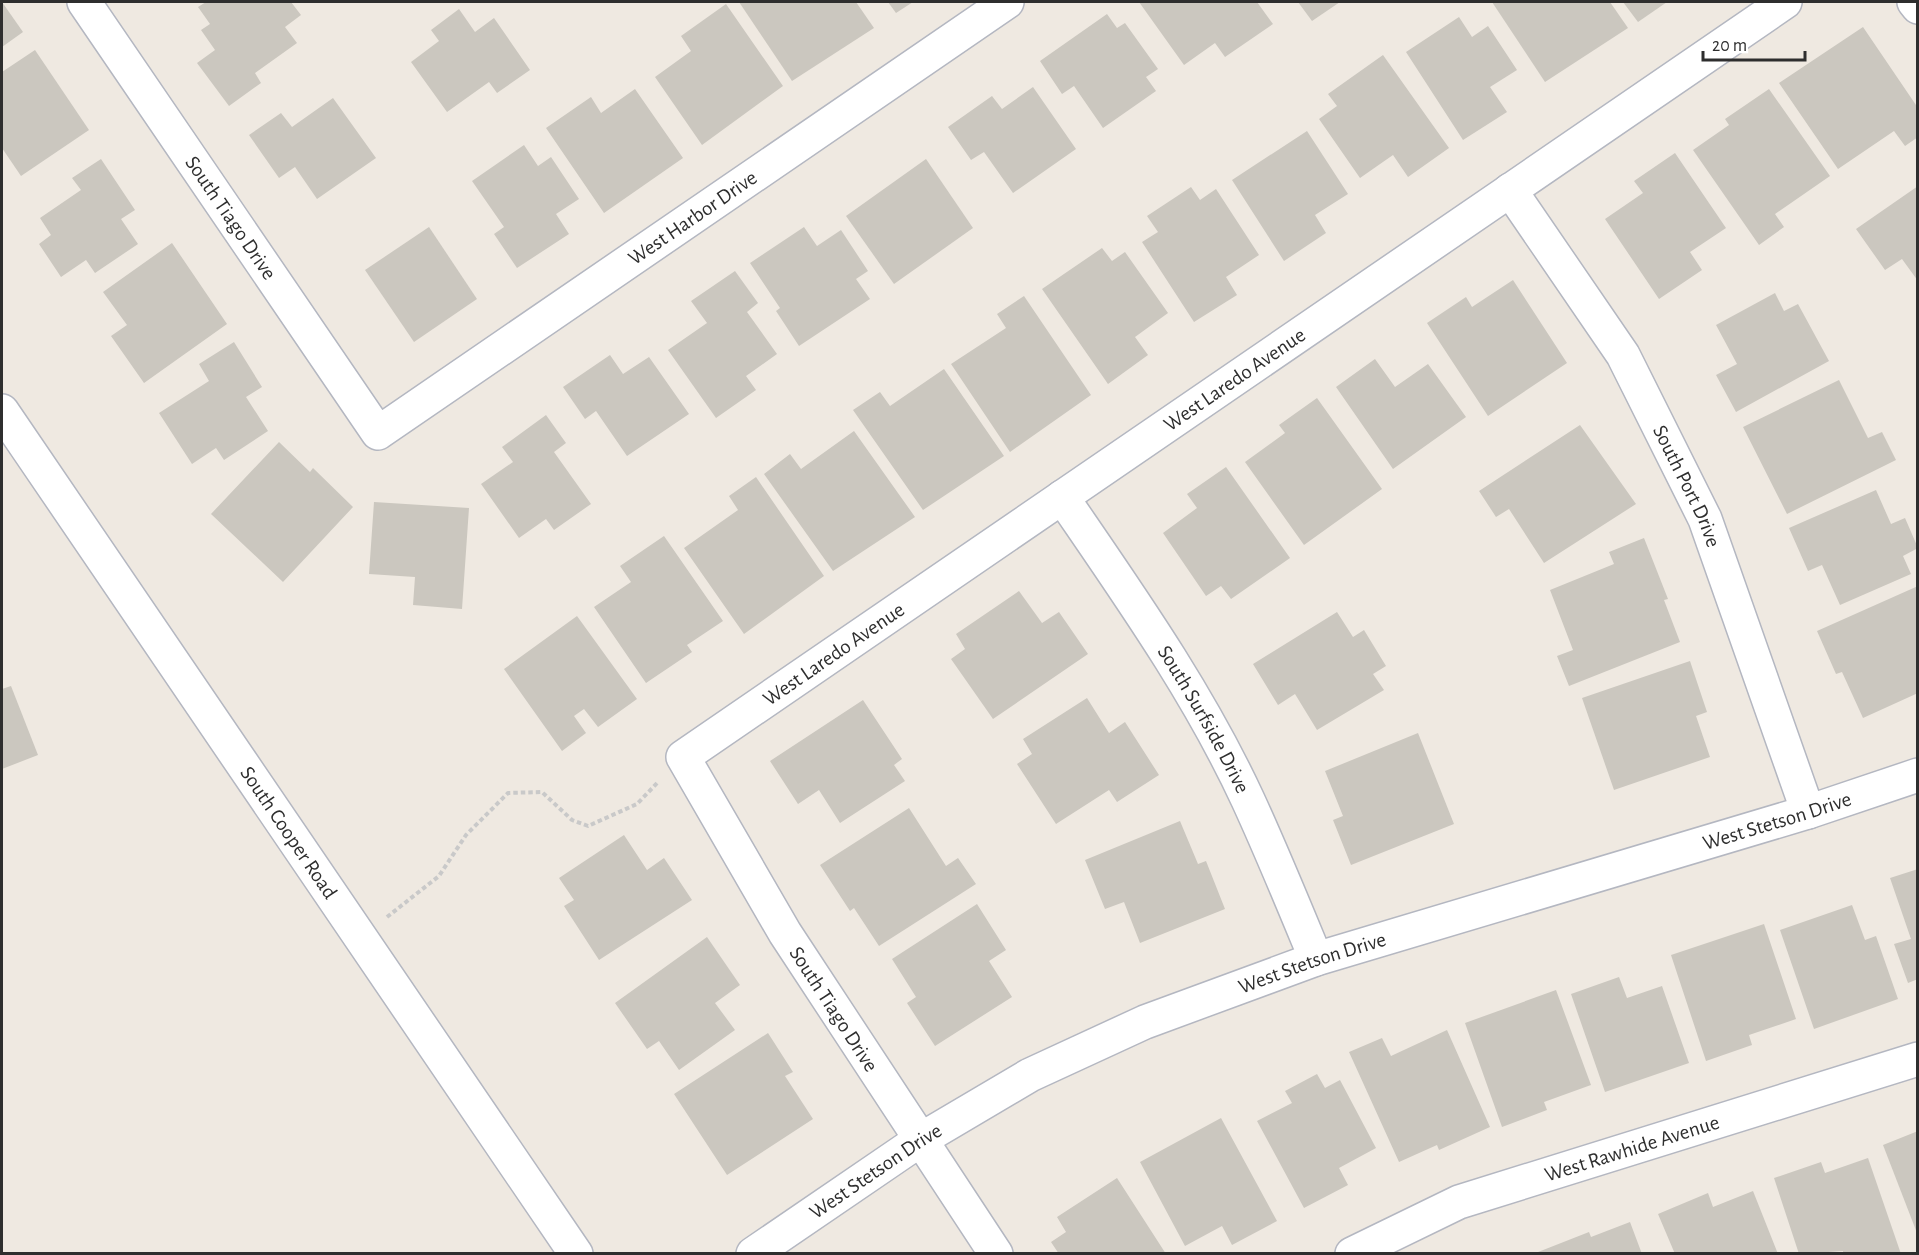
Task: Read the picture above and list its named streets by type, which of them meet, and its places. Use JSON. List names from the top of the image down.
{
  "streets": {
    "street": [
      "South Tiago Drive",
      "West Harbor Drive",
      "West Laredo Avenue",
      "South Port Drive",
      "South Surfside Drive",
      "West Stetson Drive",
      "South Cooper Road",
      "West Rawhide Avenue"
    ]
  },
  "crossings": [
    ["South Tiago Drive", "West Harbor Drive"],
    ["South Tiago Drive", "West Laredo Avenue"],
    ["South Tiago Drive", "West Stetson Drive"],
    ["West Laredo Avenue", "South Port Drive"],
    ["West Laredo Avenue", "South Surfside Drive"],
    ["South Port Drive", "West Stetson Drive"],
    ["South Surfside Drive", "West Stetson Drive"]
  ],
  "scale_bar": "20 m"
}
